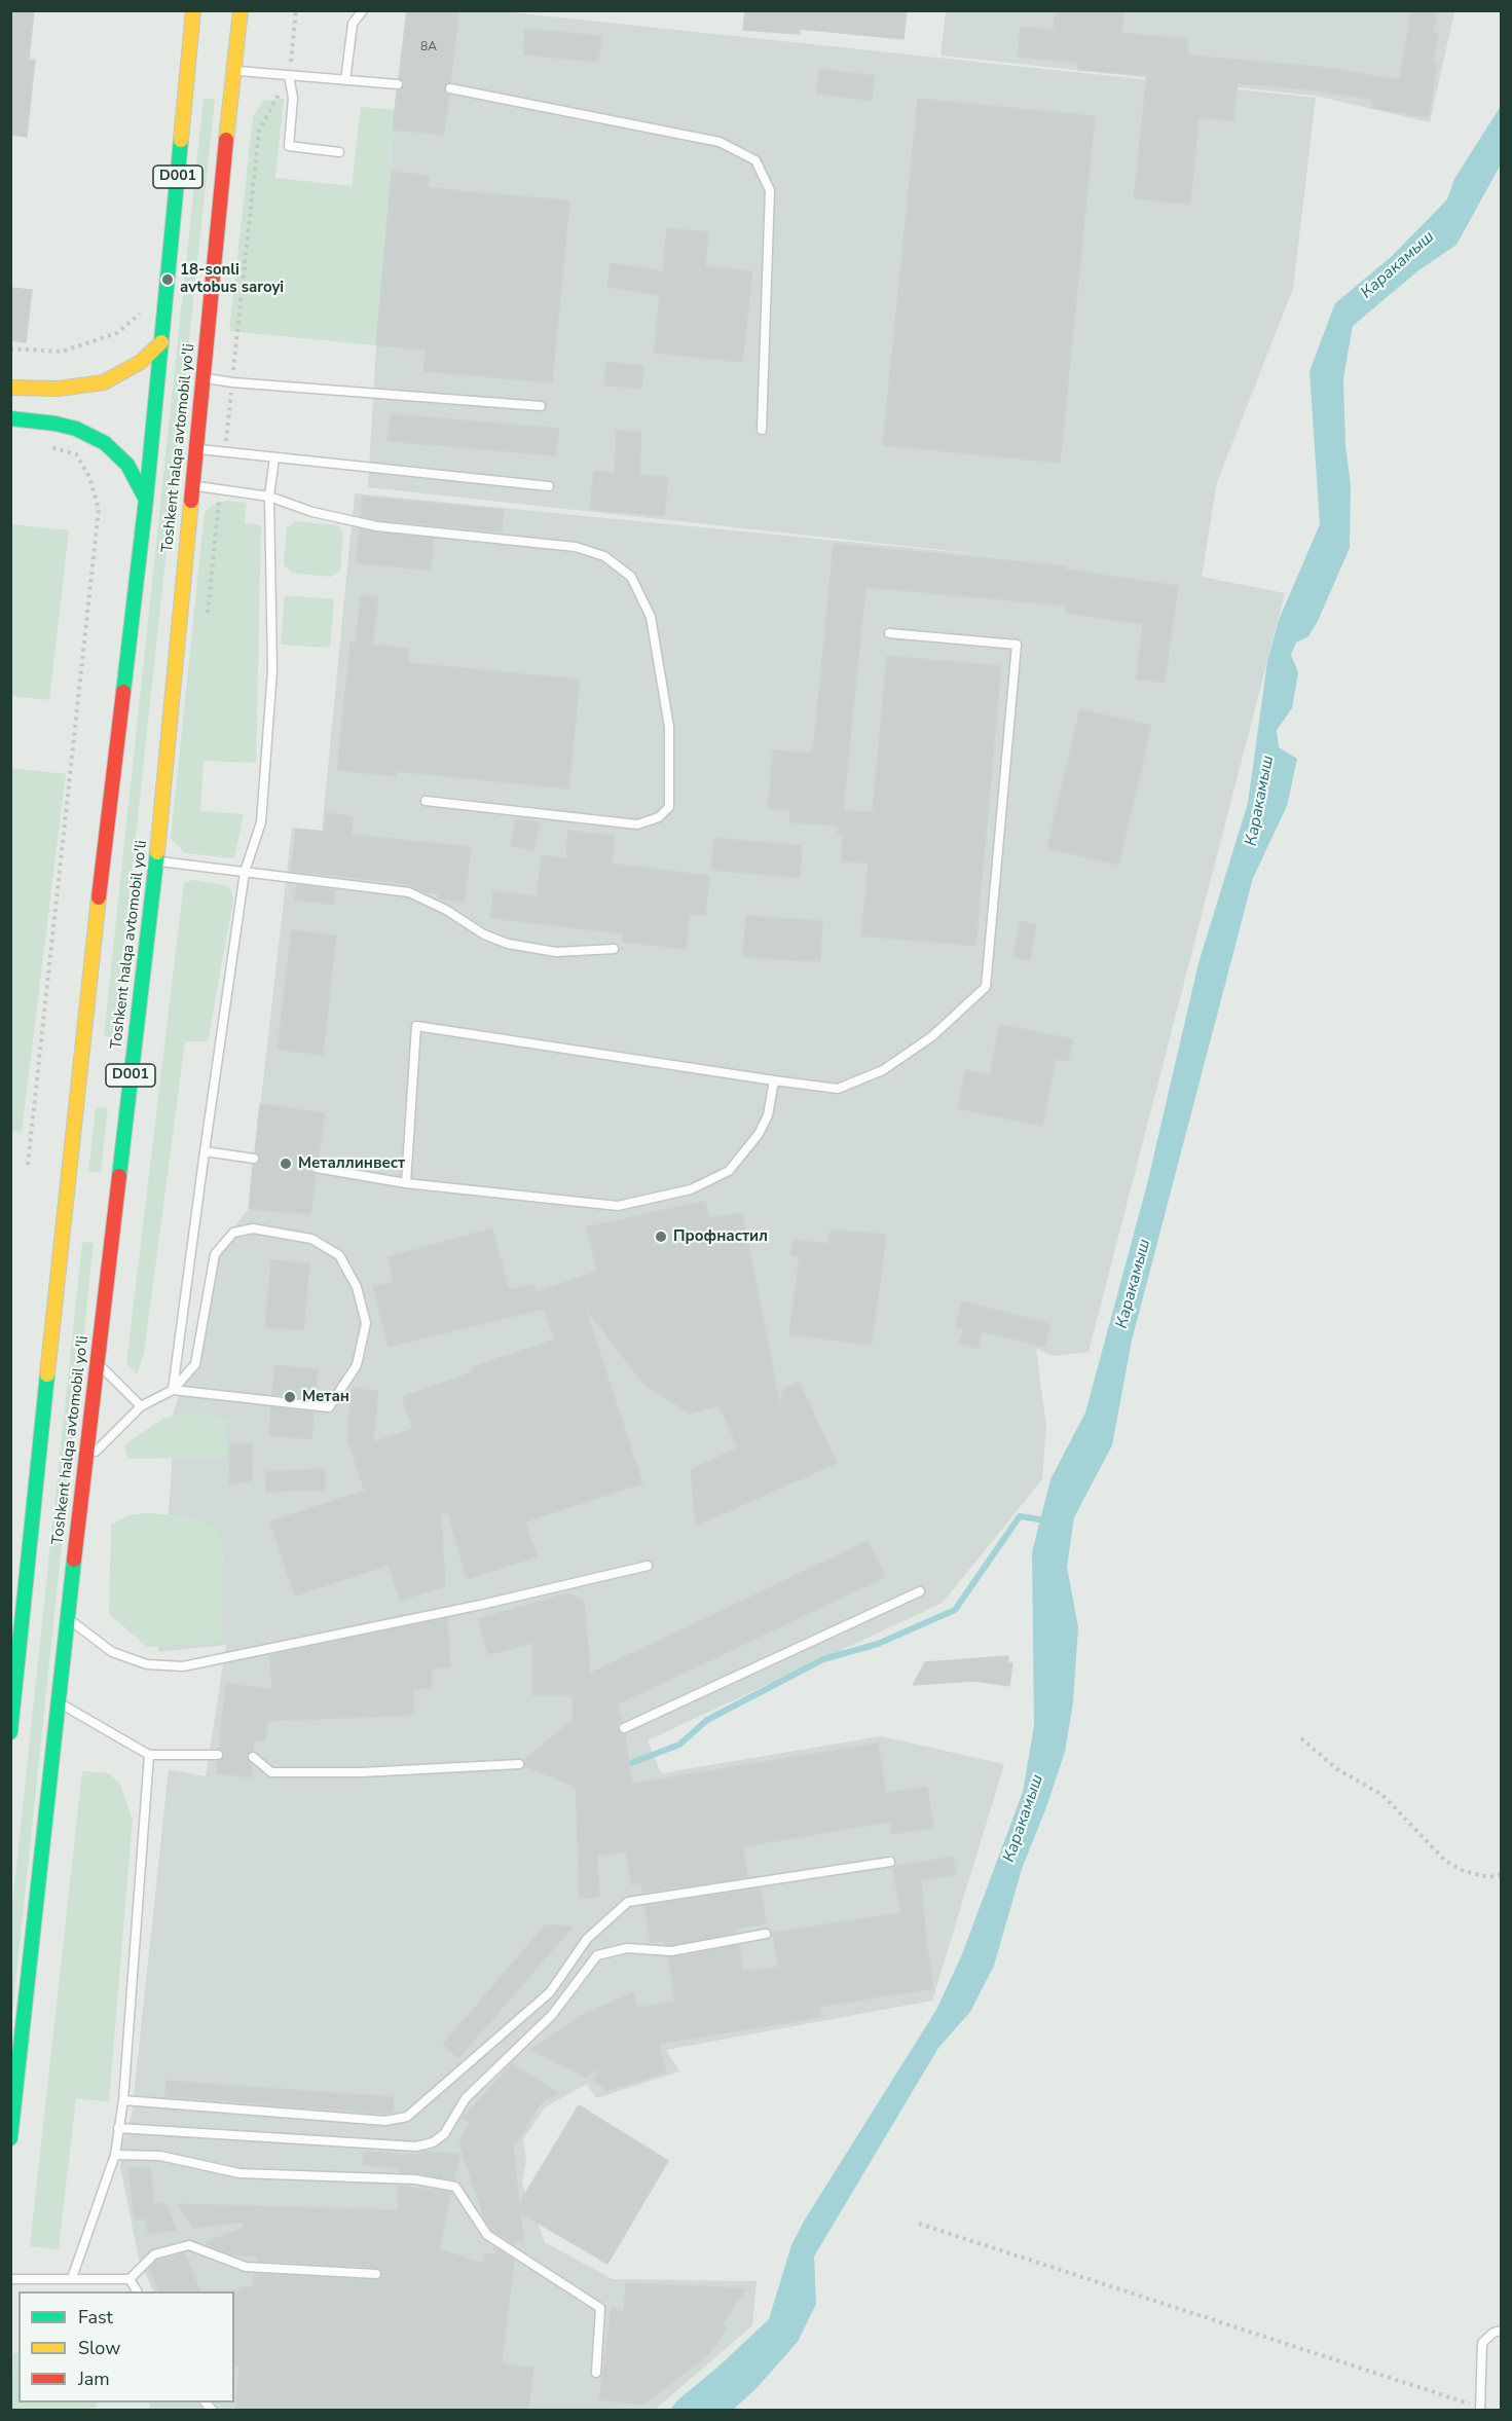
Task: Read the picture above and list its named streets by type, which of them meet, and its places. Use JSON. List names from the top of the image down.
{
  "streets": {
    "main road": ["D001", "Toshkent halqa avtomobil yo'li"]
  },
  "water": ["Каракамыш"],
  "places": [
    "18-sonli avtobus saroyi",
    "Металлинвест",
    "Профнастил",
    "Метан"
  ],
  "house_numbers": ["8A"],
  "legend": ["Fast", "Slow", "Jam"]
}
